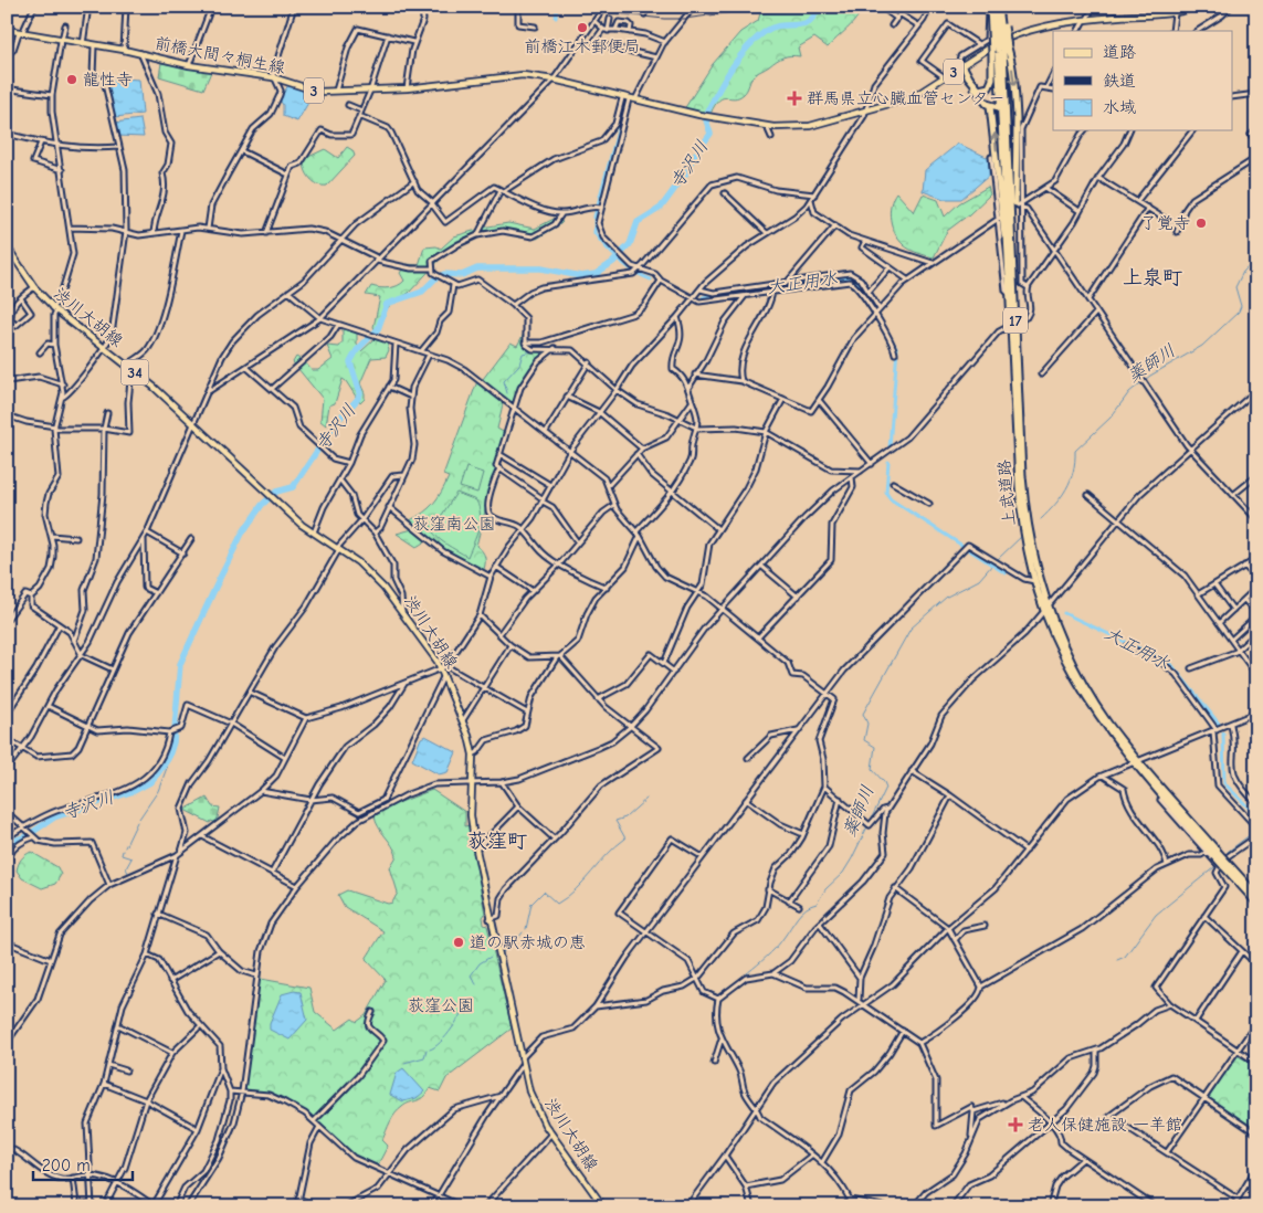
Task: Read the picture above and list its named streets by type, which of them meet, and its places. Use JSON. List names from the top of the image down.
{
  "streets": {
    "highway": ["17", "上武道路"],
    "main road": [
      "前橋大間々桐生線",
      "3",
      "渋川大胡線",
      "34"
    ]
  },
  "districts": ["上泉町", "荻窪町"],
  "water": ["寺沢川", "大正用水", "薬師川"],
  "parks": ["荻窪南公園", "荻窪公園"],
  "places": {
    "other": [
      "前橋江木郵便局",
      "龍性寺",
      "了覚寺",
      "道の駅赤城の恵"
    ],
    "health": ["群馬県立心臓血管センター", "老人保健施設 一羊館"]
  },
  "legend": ["道路", "鉄道", "水域"],
  "scale_bar": "200 m"
}
